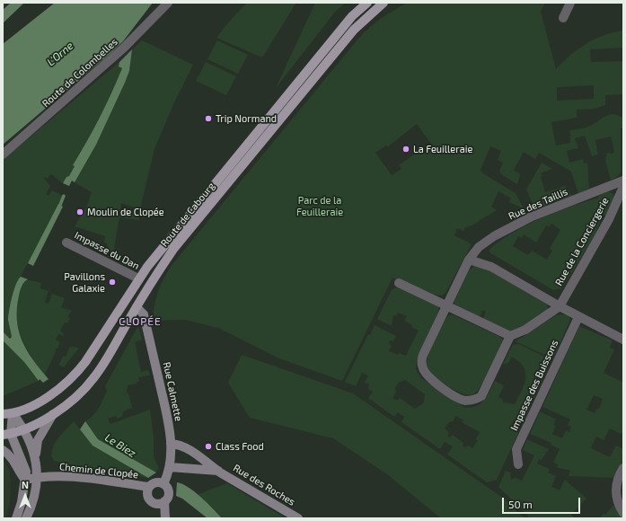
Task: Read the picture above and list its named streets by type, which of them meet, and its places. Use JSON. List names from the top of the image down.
{
  "streets": {
    "main road": ["Route de Cabourg"],
    "street": [
      "Route de Colombelles",
      "Rue des Taillis",
      "Rue de la Conciergerie",
      "Impasse du Dan",
      "Impasse des Buissons",
      "Rue Calmette",
      "Chemin de Clopée",
      "Rue des Roches"
    ]
  },
  "crossings": [
    ["Route de Cabourg", "Impasse du Dan"],
    ["Route de Cabourg", "Rue Calmette"],
    ["Rue Calmette", "Chemin de Clopée"],
    ["Rue Calmette", "Rue des Roches"]
  ],
  "districts": ["CLOPÉE"],
  "water": ["L'Orne", "Le Biez"],
  "parks": ["Parc de la Feuilleraie"],
  "places": [
    "Trip Normand",
    "La Feuilleraie",
    "Moulin de Clopée",
    "Pavillons Galaxie",
    "Class Food"
  ],
  "scale_bar": "50 m",
  "north": "top"
}
